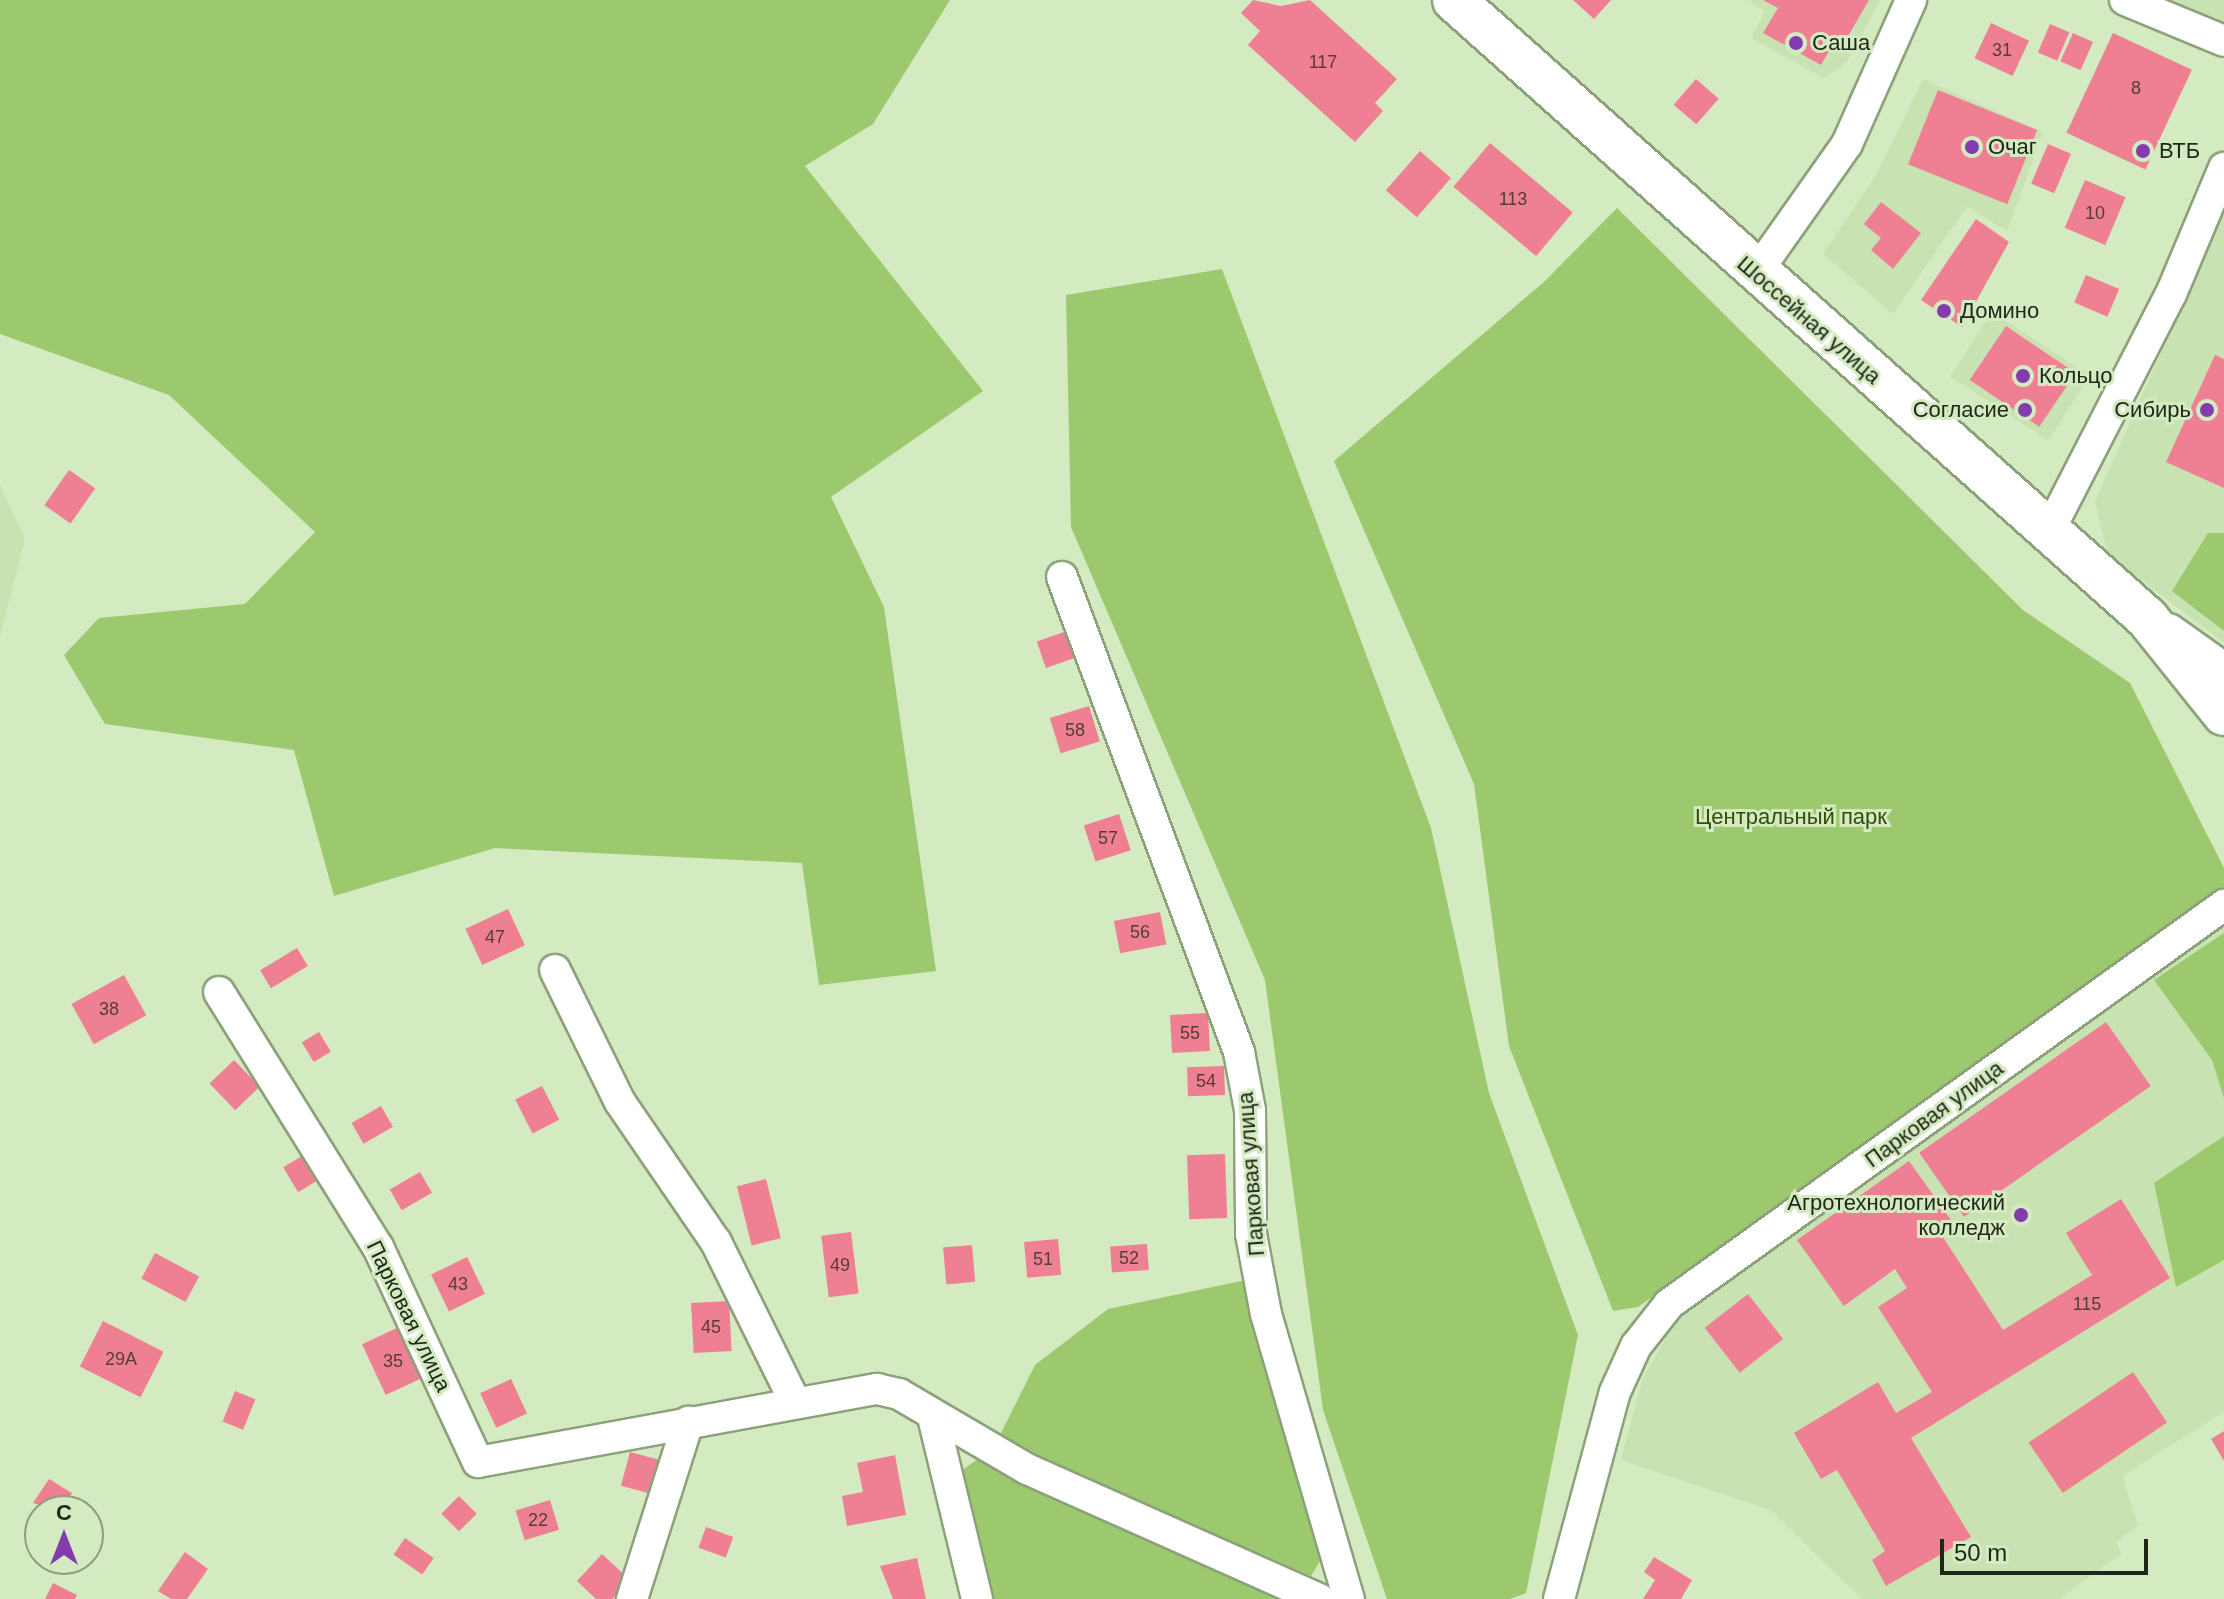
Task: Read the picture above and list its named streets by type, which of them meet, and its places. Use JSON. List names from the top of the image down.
{
  "streets": {
    "main road": ["Шоссейная улица"],
    "street": ["Парковая улица"]
  },
  "parks": ["Центральный парк"],
  "places": [
    "Саша",
    "Очаг",
    "ВТБ",
    "Домино",
    "Кольцо",
    "Согласие",
    "Сибирь",
    "Агротехнологический колледж"
  ],
  "house_numbers": [
    "31",
    "117",
    "8",
    "113",
    "10",
    "58",
    "57",
    "56",
    "47",
    "38",
    "55",
    "54",
    "52",
    "51",
    "49",
    "43",
    "115",
    "45",
    "29А",
    "35",
    "22"
  ],
  "scale_bar": "50 m",
  "north": "top"
}
